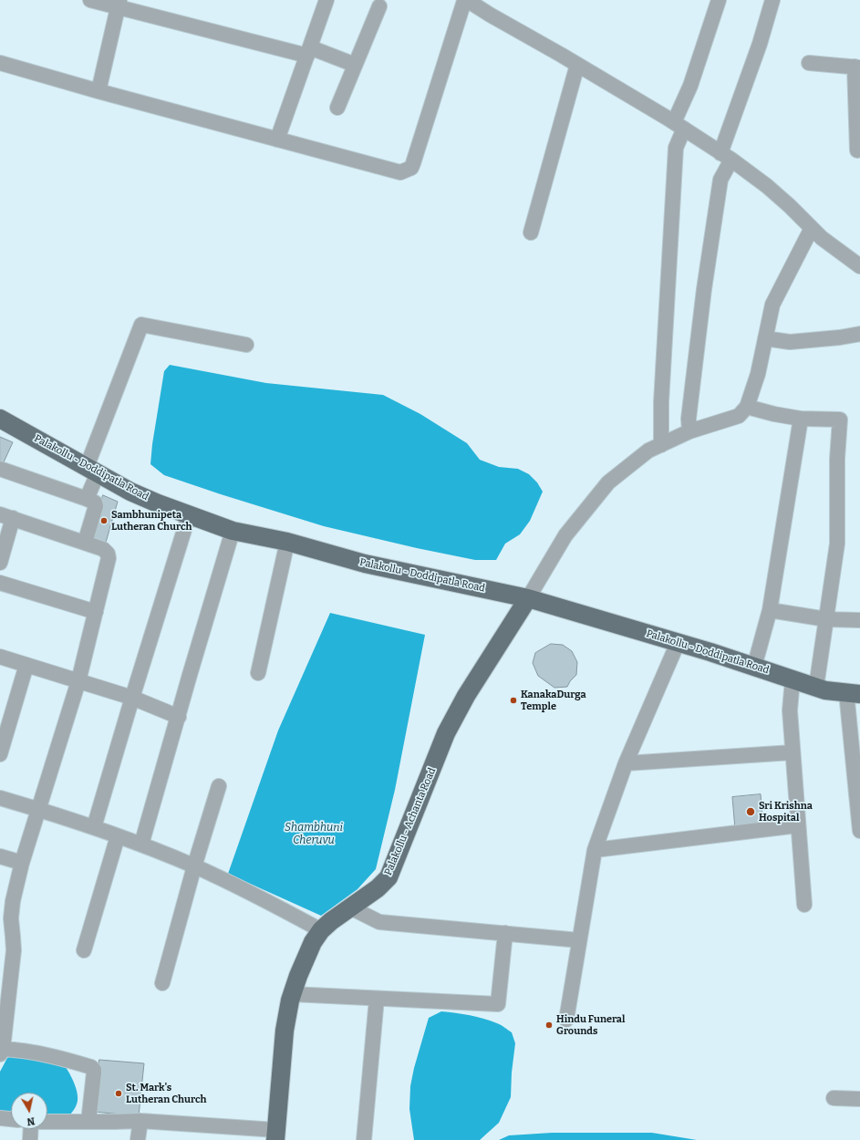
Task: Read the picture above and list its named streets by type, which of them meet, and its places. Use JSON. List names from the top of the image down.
{
  "streets": {
    "main road": ["Palakollu - Doddipatla Road", "Palakollu - Achanta Road"]
  },
  "crossings": [
    ["Palakollu - Doddipatla Road", "Palakollu - Achanta Road"]
  ],
  "water": ["Shambhuni Cheruvu"],
  "places": [
    "Sambhunipeta Lutheran Church",
    "KanakaDurga Temple",
    "Sri Krishna Hospital",
    "Hindu Funeral Grounds",
    "St. Mark's Lutheran Church"
  ],
  "north": "bottom"
}
